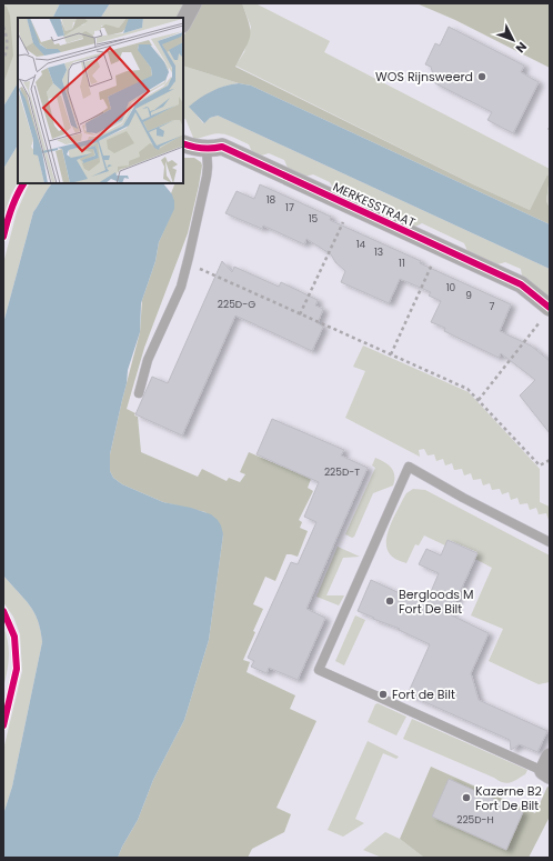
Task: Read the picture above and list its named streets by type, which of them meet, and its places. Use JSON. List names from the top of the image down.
{
  "streets": {
    "street": ["MERKESSTRAAT"]
  },
  "places": [
    "WOS Rijnsweerd",
    "Bergloods M Fort De Bilt",
    "Fort de Bilt",
    "Kazerne B2 Fort De Bilt"
  ],
  "house_numbers": [
    "18",
    "17",
    "15",
    "14",
    "13",
    "11",
    "10",
    "9",
    "225D-G",
    "7",
    "225D-T",
    "225D-H"
  ],
  "north": "bottom right"
}
